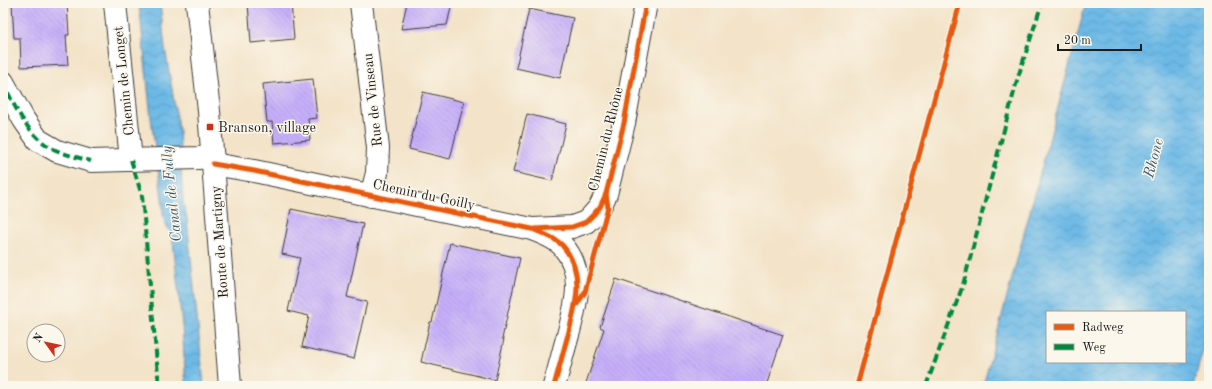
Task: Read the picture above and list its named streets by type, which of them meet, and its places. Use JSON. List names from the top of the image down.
{
  "streets": {
    "street": [
      "Chemin de Longet",
      "Rue de Vinseau",
      "Chemin du Rhône",
      "Chemin du Goilly",
      "Route de Martigny"
    ]
  },
  "crossings": [
    ["Chemin de Longet", "Chemin du Goilly"],
    ["Rue de Vinseau", "Chemin du Goilly"],
    ["Chemin du Rhône", "Chemin du Goilly"],
    ["Chemin du Goilly", "Route de Martigny"]
  ],
  "water": ["Rhone", "Canal de Fully"],
  "places": {
    "transit": ["Branson, village"]
  },
  "legend": ["Radweg", "Weg"],
  "scale_bar": "20 m",
  "north": "top left"
}
